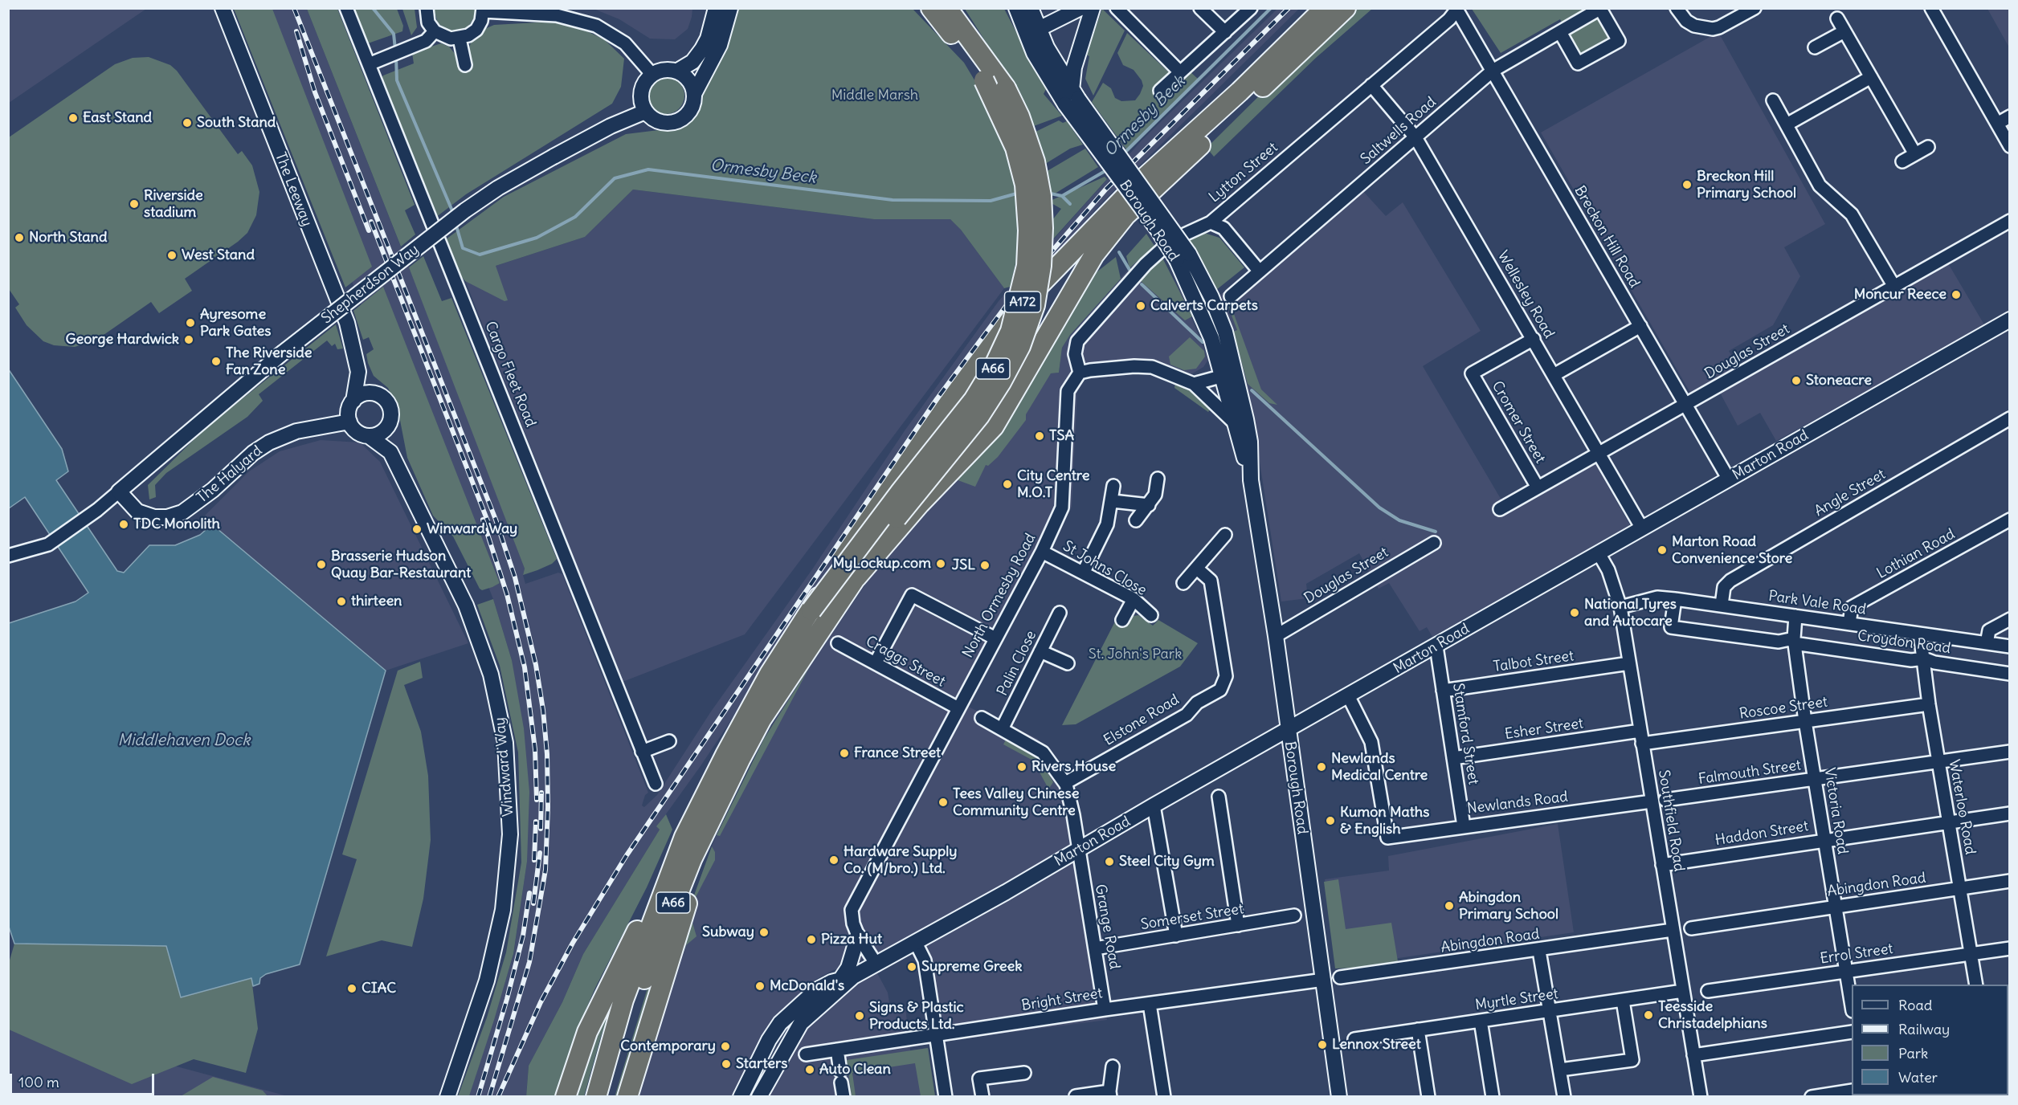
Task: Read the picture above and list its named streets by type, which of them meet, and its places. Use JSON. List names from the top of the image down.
{
  "streets": {
    "highway": ["A172", "A66"],
    "street": [
      "Saltwells Road",
      "Lytton Street",
      "The Leeway",
      "Borough Road",
      "Breckon Hill Road",
      "Shepherdson Way",
      "Wellesley Road",
      "Douglas Street",
      "Cargo Fleet Road",
      "Cromer Street",
      "Marton Road",
      "The Halyard",
      "Angle Street",
      "Lothian Road",
      "St Johns Close",
      "North Ormesby Road",
      "Park Vale Road",
      "Croydon Road",
      "Craggs Street",
      "Talbot Street",
      "Palin Close",
      "Roscoe Street",
      "Elstone Road",
      "Esher Street",
      "Stamford Street",
      "Windward Way",
      "Falmouth Street",
      "Newlands Road",
      "Waterloo Road",
      "Victoria Road",
      "Southfield Road",
      "Haddon Street",
      "Abingdon Road",
      "Somerset Street",
      "Grange Road",
      "Errol Street",
      "Bright Street",
      "Myrtle Street"
    ]
  },
  "crossings": [
    ["Saltwells Road", "Breckon Hill Road"],
    ["Saltwells Road", "Wellesley Road"],
    ["Lytton Street", "Breckon Hill Road"],
    ["Lytton Street", "Wellesley Road"],
    ["Lytton Street", "North Ormesby Road"],
    ["The Leeway", "The Halyard"],
    ["The Leeway", "Windward Way"],
    ["Borough Road", "Douglas Street"],
    ["Borough Road", "Marton Road"],
    ["Borough Road", "Bright Street"],
    ["Breckon Hill Road", "Douglas Street"],
    ["Breckon Hill Road", "Marton Road"],
    ["Shepherdson Way", "The Halyard"],
    ["Wellesley Road", "Douglas Street"],
    ["Wellesley Road", "Cromer Street"],
    ["Wellesley Road", "Marton Road"],
    ["A172", "A66"],
    ["Douglas Street", "Cromer Street"],
    ["Marton Road", "North Ormesby Road"],
    ["Marton Road", "Stamford Street"],
    ["Marton Road", "Newlands Road"],
    ["Marton Road", "Southfield Road"],
    ["Marton Road", "Grange Road"],
    ["The Halyard", "Windward Way"],
    ["Angle Street", "Park Vale Road"],
    ["Lothian Road", "Park Vale Road"],
    ["St Johns Close", "North Ormesby Road"],
    ["North Ormesby Road", "Craggs Street"],
    ["Park Vale Road", "Croydon Road"],
    ["Park Vale Road", "Waterloo Road"],
    ["Park Vale Road", "Victoria Road"],
    ["Park Vale Road", "Southfield Road"],
    ["Croydon Road", "Waterloo Road"],
    ["Croydon Road", "Victoria Road"],
    ["Talbot Street", "Stamford Street"],
    ["Talbot Street", "Southfield Road"],
    ["Roscoe Street", "Waterloo Road"],
    ["Roscoe Street", "Victoria Road"],
    ["Roscoe Street", "Southfield Road"],
    ["Elstone Road", "Grange Road"],
    ["Esher Street", "Stamford Street"],
    ["Esher Street", "Southfield Road"],
    ["Stamford Street", "Newlands Road"],
    ["Falmouth Street", "Waterloo Road"],
    ["Falmouth Street", "Victoria Road"],
    ["Newlands Road", "Southfield Road"],
    ["Waterloo Road", "Haddon Street"],
    ["Waterloo Road", "Abingdon Road"],
    ["Waterloo Road", "Errol Street"],
    ["Victoria Road", "Haddon Street"],
    ["Victoria Road", "Abingdon Road"],
    ["Victoria Road", "Errol Street"],
    ["Southfield Road", "Haddon Street"],
    ["Southfield Road", "Abingdon Road"],
    ["Southfield Road", "Myrtle Street"],
    ["Somerset Street", "Grange Road"],
    ["Grange Road", "Bright Street"]
  ],
  "water": ["Ormesby Beck", "Middlehaven Dock"],
  "parks": ["Middle Marsh", "St. John's Park"],
  "places": [
    "East Stand",
    "South Stand",
    "Breckon Hill Primary School",
    "Riverside stadium",
    "North Stand",
    "West Stand",
    "Moncur Reece",
    "Calverts Carpets",
    "Ayresome Park Gates",
    "George Hardwick",
    "The Riverside Fan Zone",
    "Stoneacre",
    "TSA",
    "City Centre M.O.T",
    "TDC Monolith",
    "Winward Way",
    "Marton Road Convenience Store",
    "MyLockup.com",
    "Brasserie Hudson Quay Bar-Restaurant",
    "JSL",
    "thirteen",
    "National Tyres and Autocare",
    "France Street",
    "Rivers House",
    "Newlands Medical Centre",
    "Tees Valley Chinese Community Centre",
    "Kumon Maths & English",
    "Hardware Supply Co. (M/bro.) Ltd.",
    "Steel City Gym",
    "Abingdon Primary School",
    "Subway",
    "Pizza Hut",
    "Supreme Greek",
    "McDonald's",
    "CIAC",
    "Teesside Christadelphians",
    "Signs & Plastic Products Ltd.",
    "Lennox Street",
    "Contemporary",
    "Starters",
    "Auto Clean"
  ],
  "legend": [
    "Road",
    "Railway",
    "Park",
    "Water"
  ],
  "scale_bar": "100 m"
}
